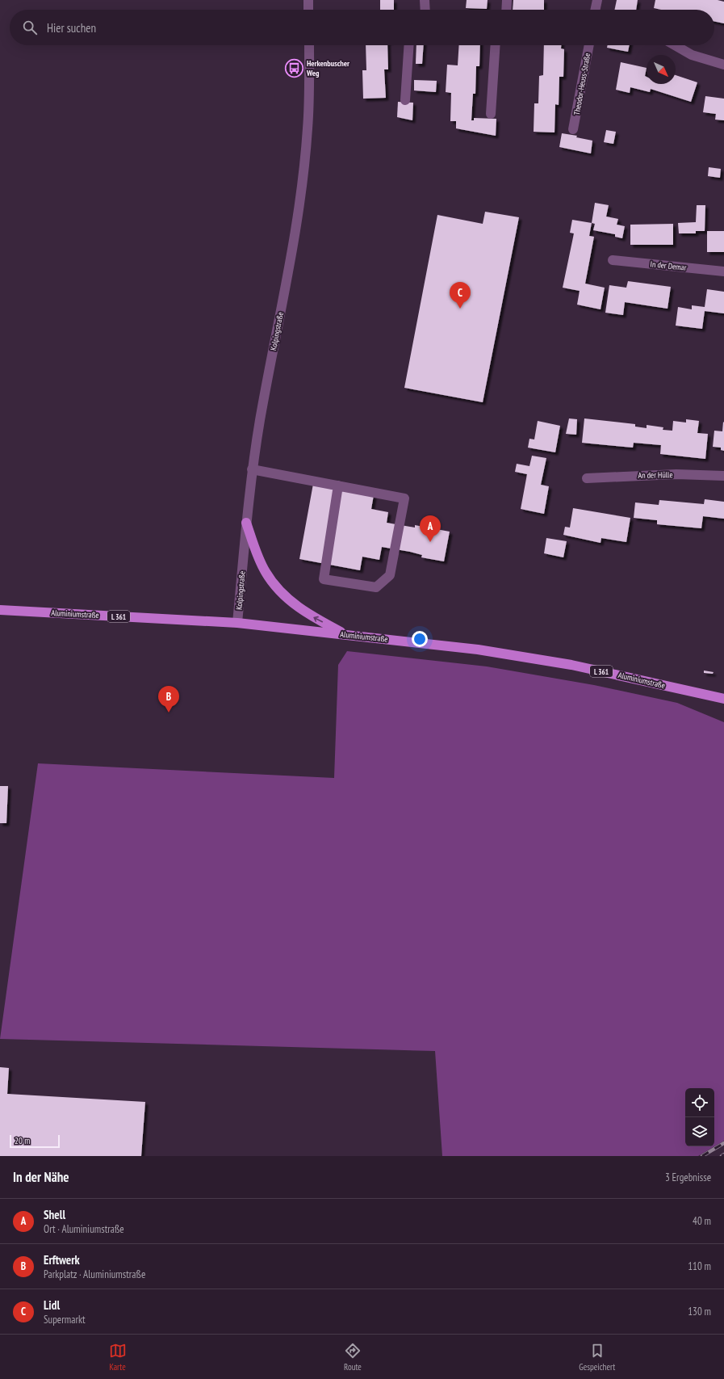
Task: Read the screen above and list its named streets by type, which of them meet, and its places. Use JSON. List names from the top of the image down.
{
  "streets": {
    "main road": ["Aluminiumstraße", "L 361"],
    "street": [
      "Theodor-Heuss-Straße",
      "In der Demar",
      "Kolpingstraße",
      "An der Hülle"
    ]
  },
  "crossings": [
    ["Kolpingstraße", "Aluminiumstraße"]
  ],
  "places": {
    "bus stop": ["Herkenbuscher Weg"]
  },
  "scale_bar": "20 m",
  "north": "bottom right",
  "page": {
    "search": "Hier suchen",
    "pins": ["C", "A", "B"],
    "scale": "20 m",
    "heading": ["In der Nähe", "3 Ergebnisse"],
    "list": [
      {
        "mark": "A",
        "name": "Shell",
        "note": "Ort · Aluminiumstraße",
        "value": "40 m"
      },
      {
        "mark": "B",
        "name": "Erftwerk",
        "note": "Parkplatz · Aluminiumstraße",
        "value": "110 m"
      },
      {
        "mark": "C",
        "name": "Lidl",
        "note": "Supermarkt",
        "value": "130 m"
      }
    ],
    "nav": ["Karte", "Route", "Gespeichert"]
  }
}
